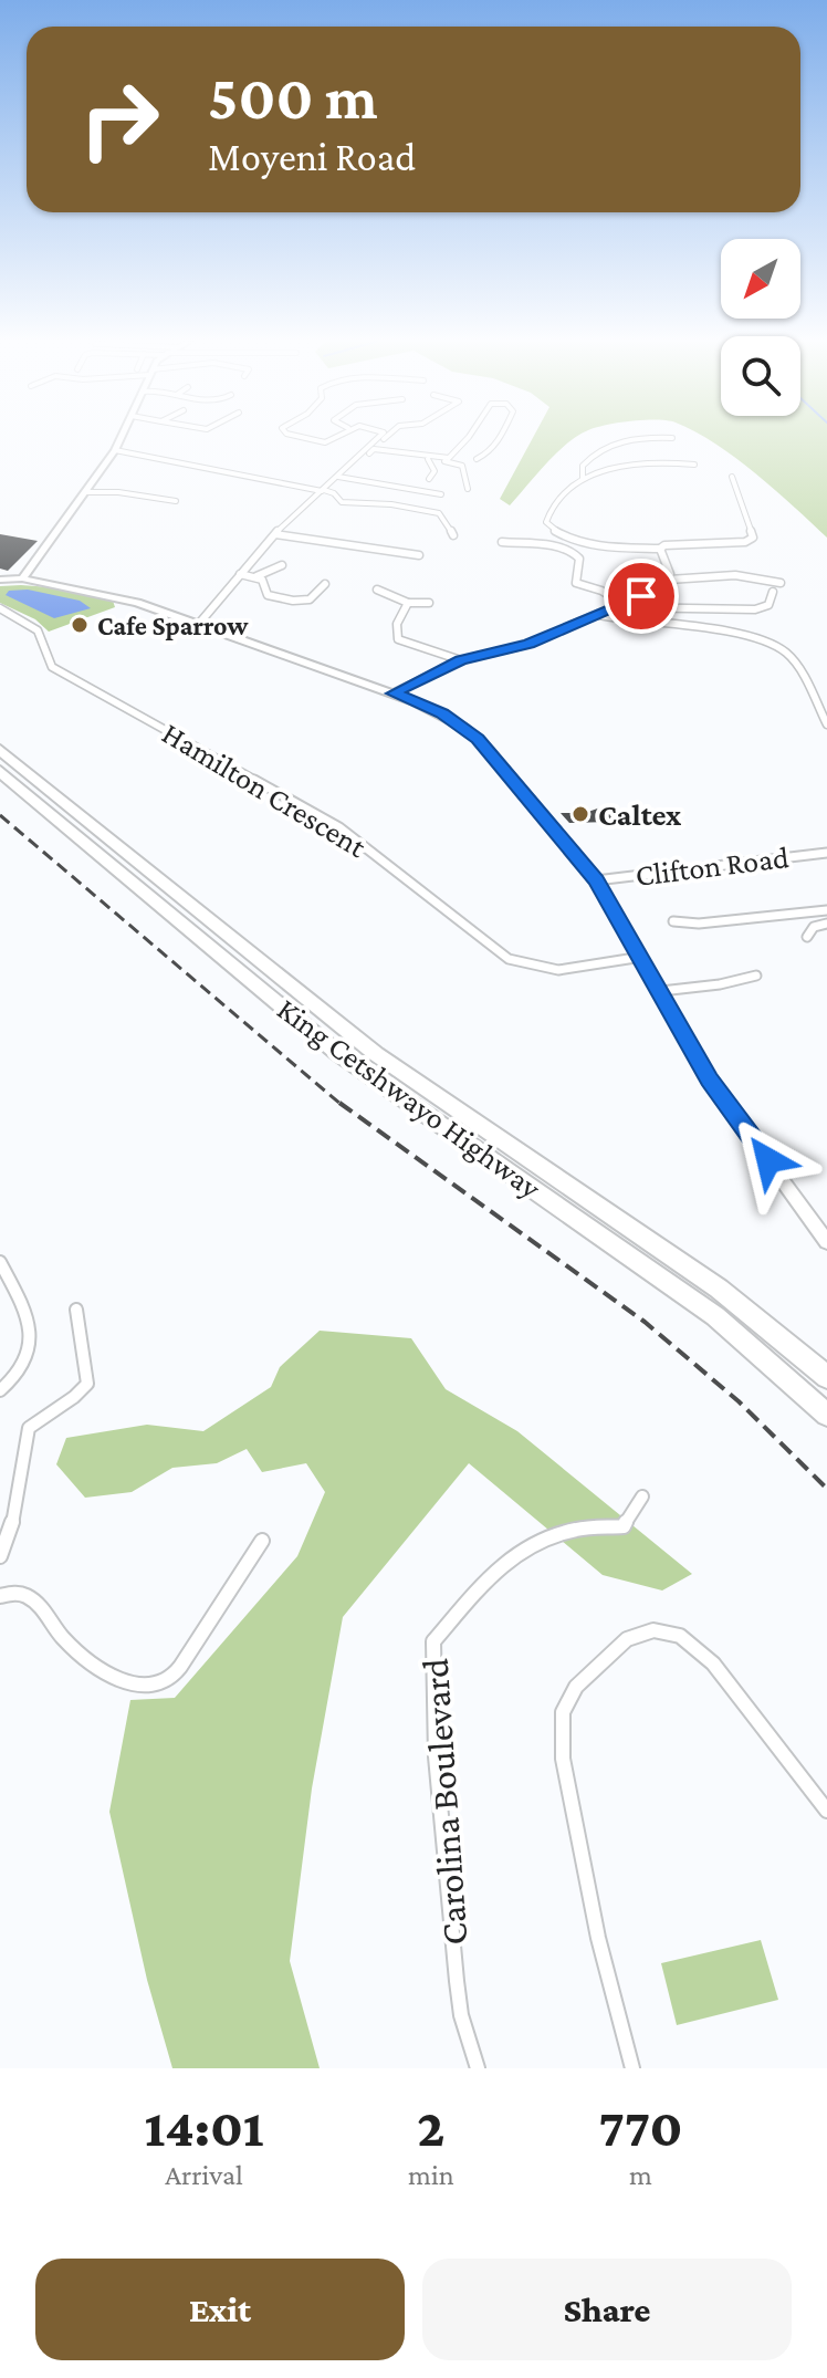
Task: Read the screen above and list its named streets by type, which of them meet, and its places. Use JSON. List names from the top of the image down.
{
  "streets": {
    "highway": ["King Cetshwayo Highway"],
    "street": ["Hamilton Crescent", "Clifton Road", "Carolina Boulevard"]
  },
  "places": ["Cafe Sparrow", "Caltex"],
  "north": "bottom left",
  "page": {
    "turn": ["500 m", "Moyeni Road"],
    "eta": [
      "14:01",
      "Arrival",
      "2",
      "min",
      "770",
      "m"
    ],
    "buttons": ["Exit", "Share"]
  }
}
